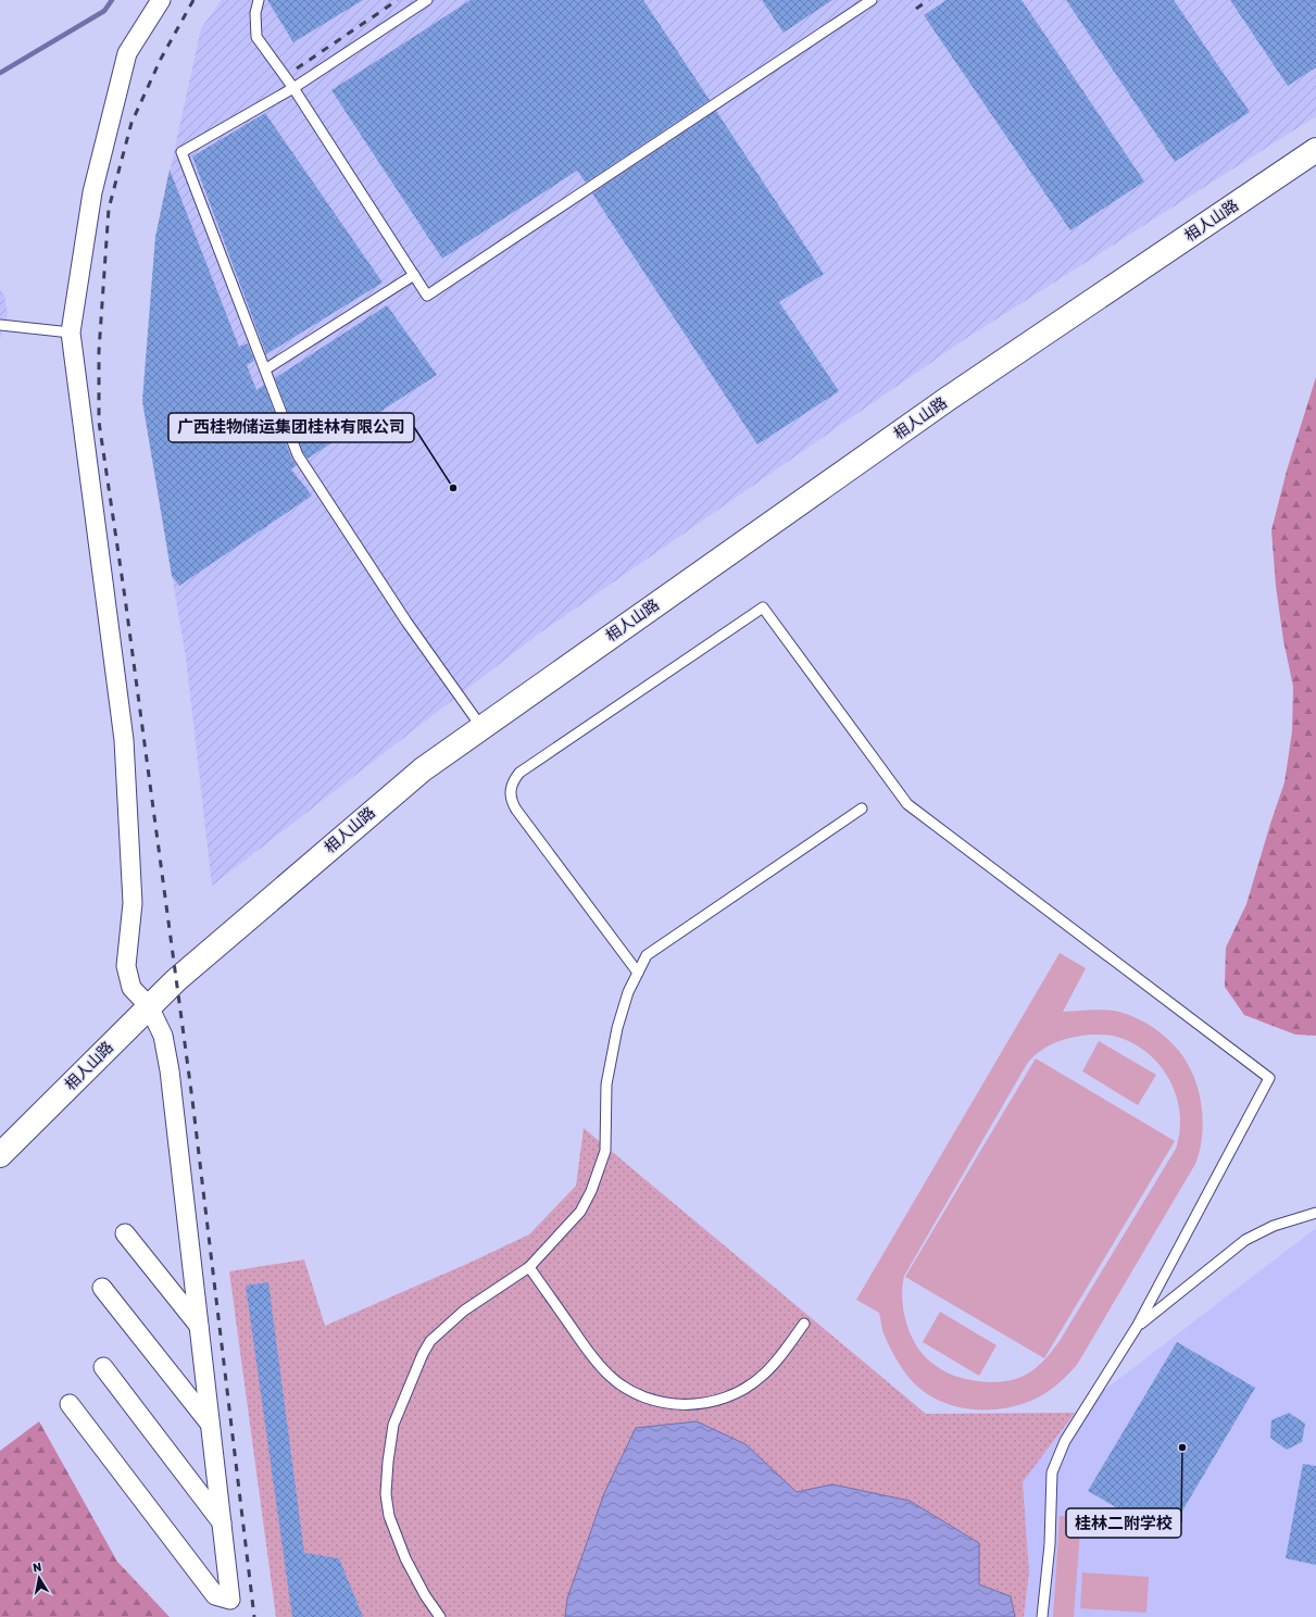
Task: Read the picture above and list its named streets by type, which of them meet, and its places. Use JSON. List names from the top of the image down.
{
  "streets": {
    "street": ["相人山路"]
  },
  "places": ["广西桂物储运集团桂林有限公司", "桂林二附学校"],
  "north": "top"
}
